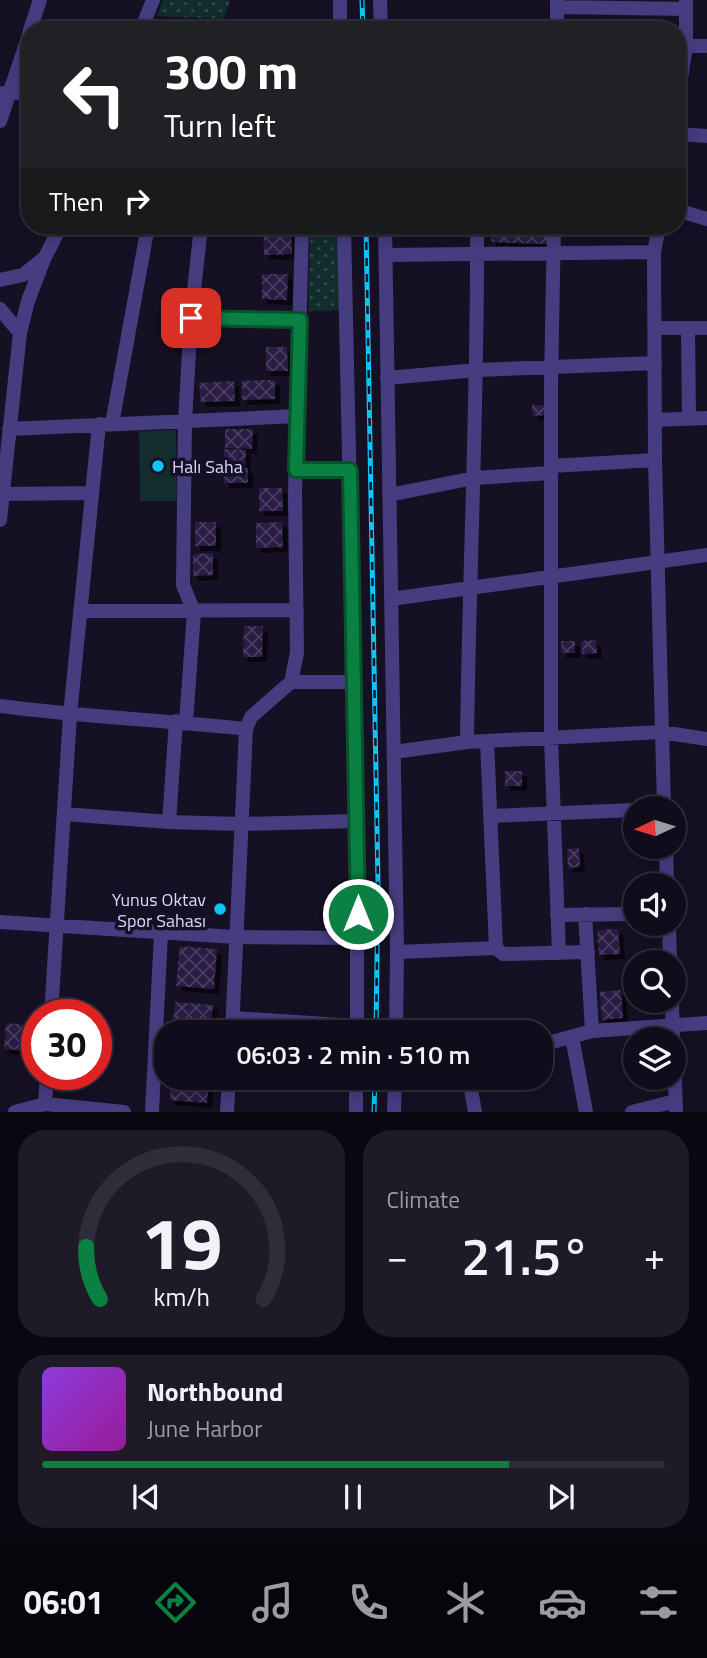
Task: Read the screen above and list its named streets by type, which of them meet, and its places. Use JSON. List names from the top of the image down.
{
  "places": ["Halı Saha", "Yunus Oktav Spor Sahası"],
  "north": "left",
  "page": {
    "turn": ["300 m", "Turn left"],
    "then": "Then",
    "limit": "30",
    "trip": "06:03 · 2 min · 510 m",
    "tile": "Climate",
    "heat": ["−", "21.5°", "+"],
    "song": ["Northbound", "June Harbor"],
    "tabs": "06:01",
    "gauge": ["19", "km/h"]
  }
}
